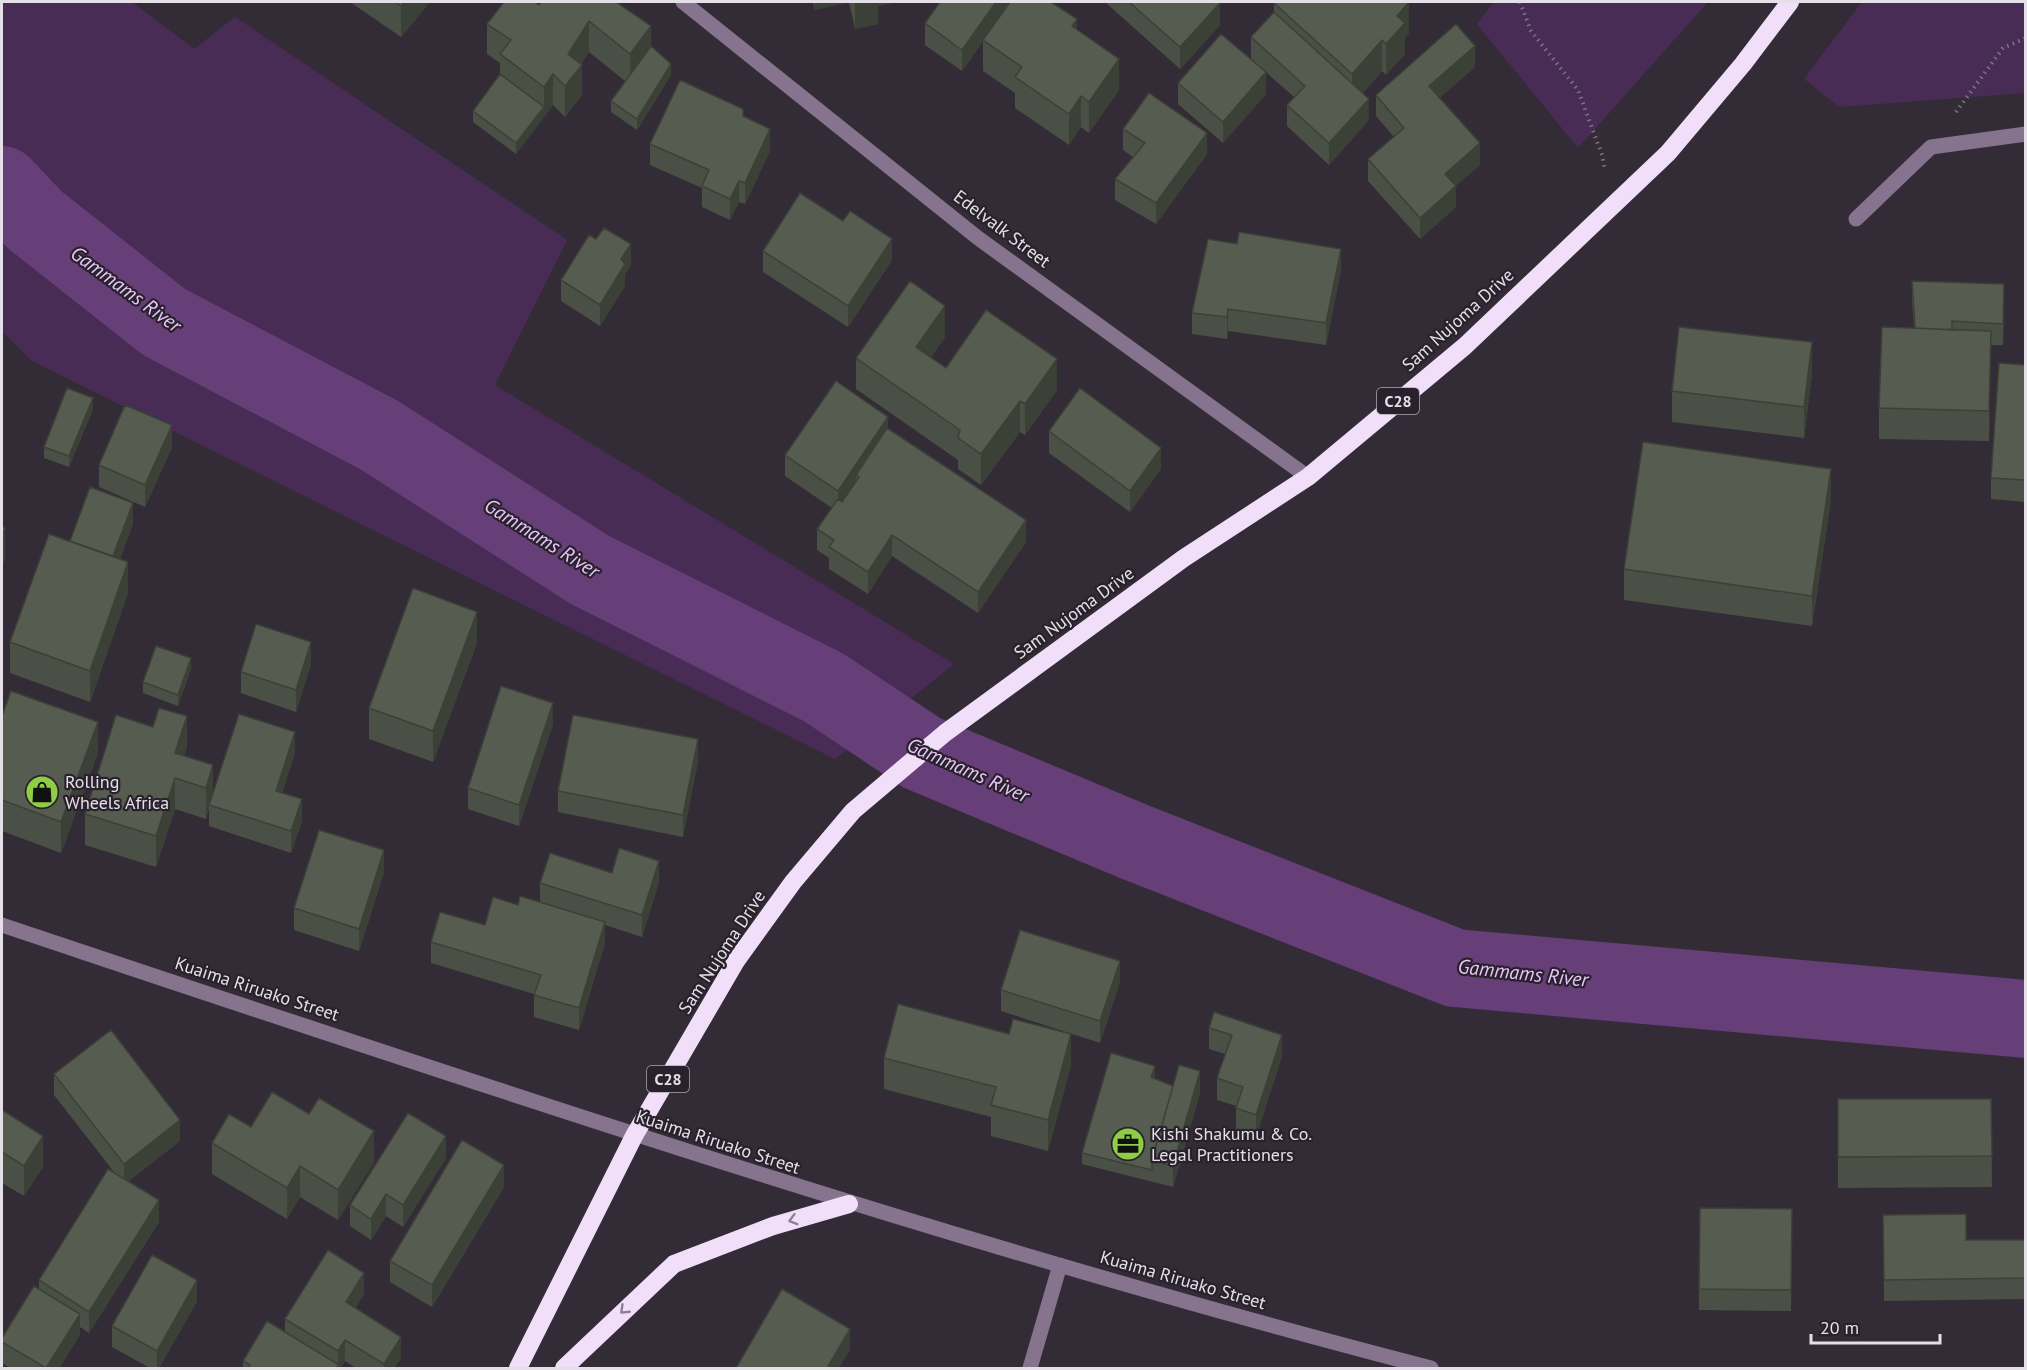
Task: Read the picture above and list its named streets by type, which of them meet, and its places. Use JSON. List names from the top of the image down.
{
  "streets": {
    "highway": ["Sam Nujoma Drive", "C28"],
    "street": ["Edelvalk Street", "Kuaima Riruako Street"]
  },
  "crossings": [
    ["Edelvalk Street", "Sam Nujoma Drive"],
    ["Sam Nujoma Drive", "Kuaima Riruako Street"]
  ],
  "water": ["Gammams River"],
  "places": {
    "shop": ["Rolling Wheels Africa"],
    "office": ["Kishi Shakumu & Co. Legal Practitioners"]
  },
  "scale_bar": "20 m"
}
